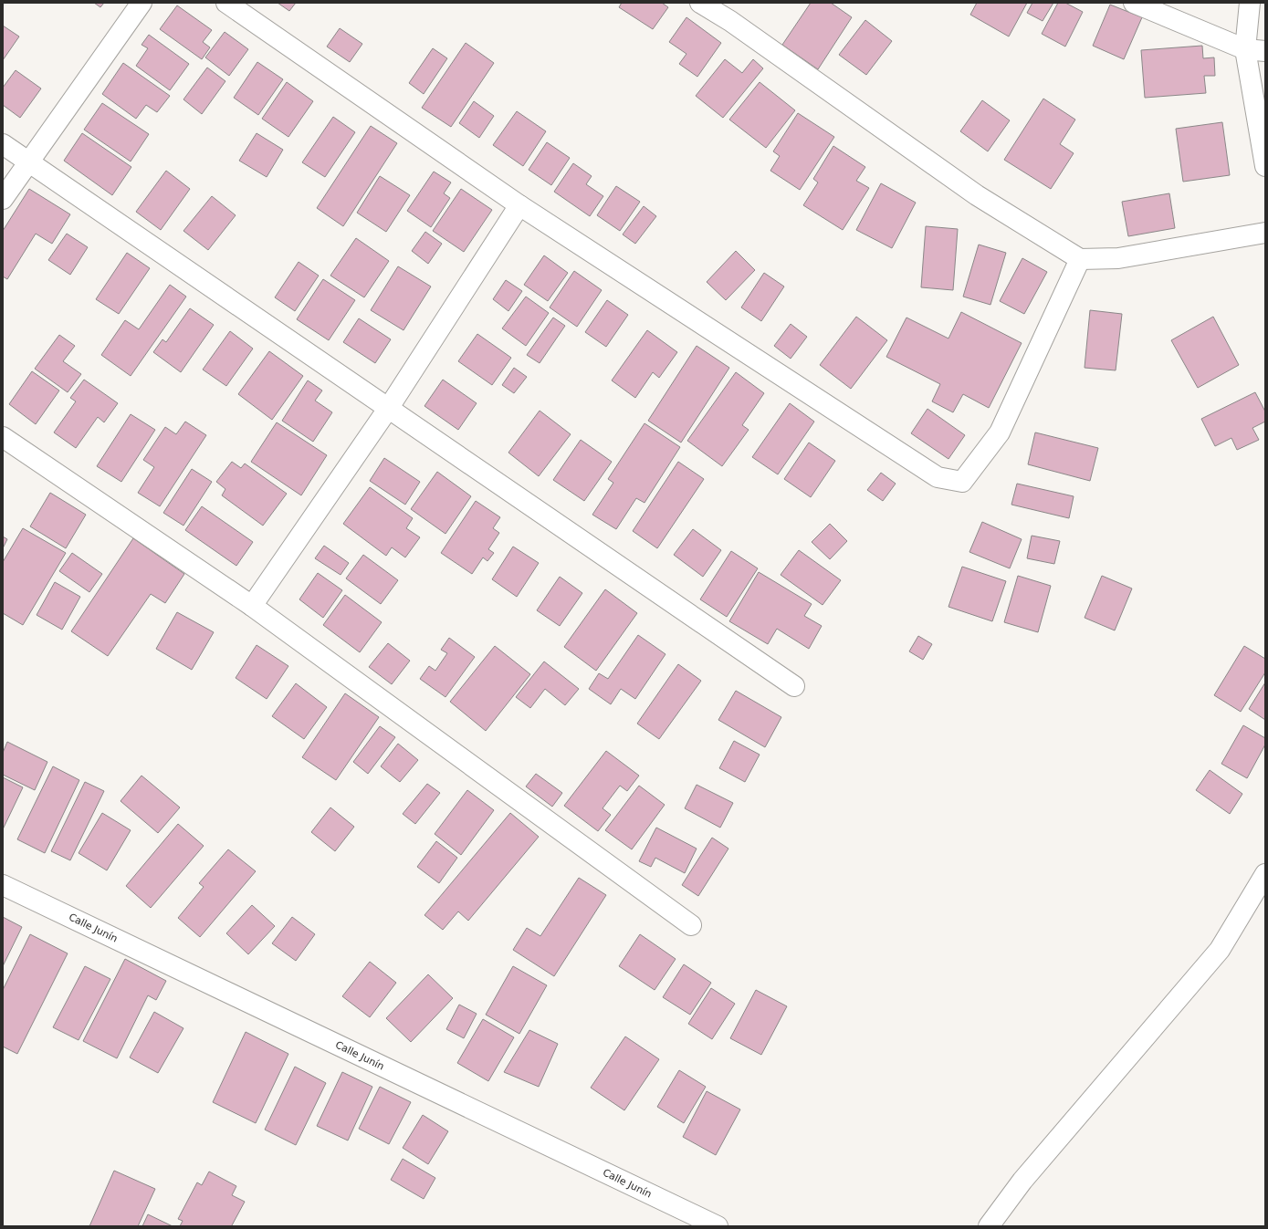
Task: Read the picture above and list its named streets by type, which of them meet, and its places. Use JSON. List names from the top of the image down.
{
  "streets": {
    "street": ["Calle Junín"]
  }
}
